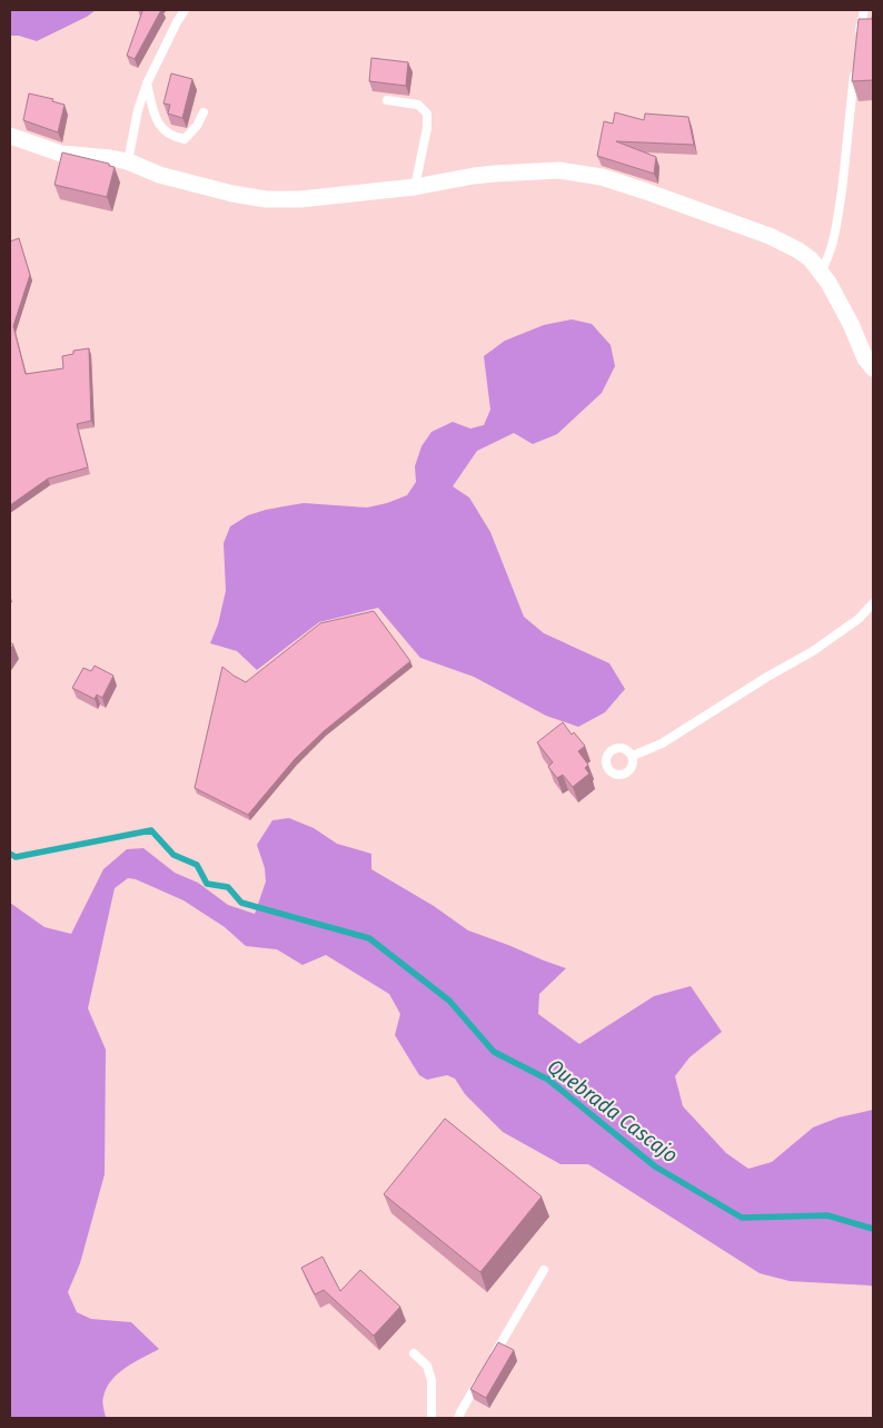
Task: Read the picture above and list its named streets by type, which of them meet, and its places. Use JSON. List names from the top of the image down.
{
  "water": ["Quebrada Cascajo"]
}
